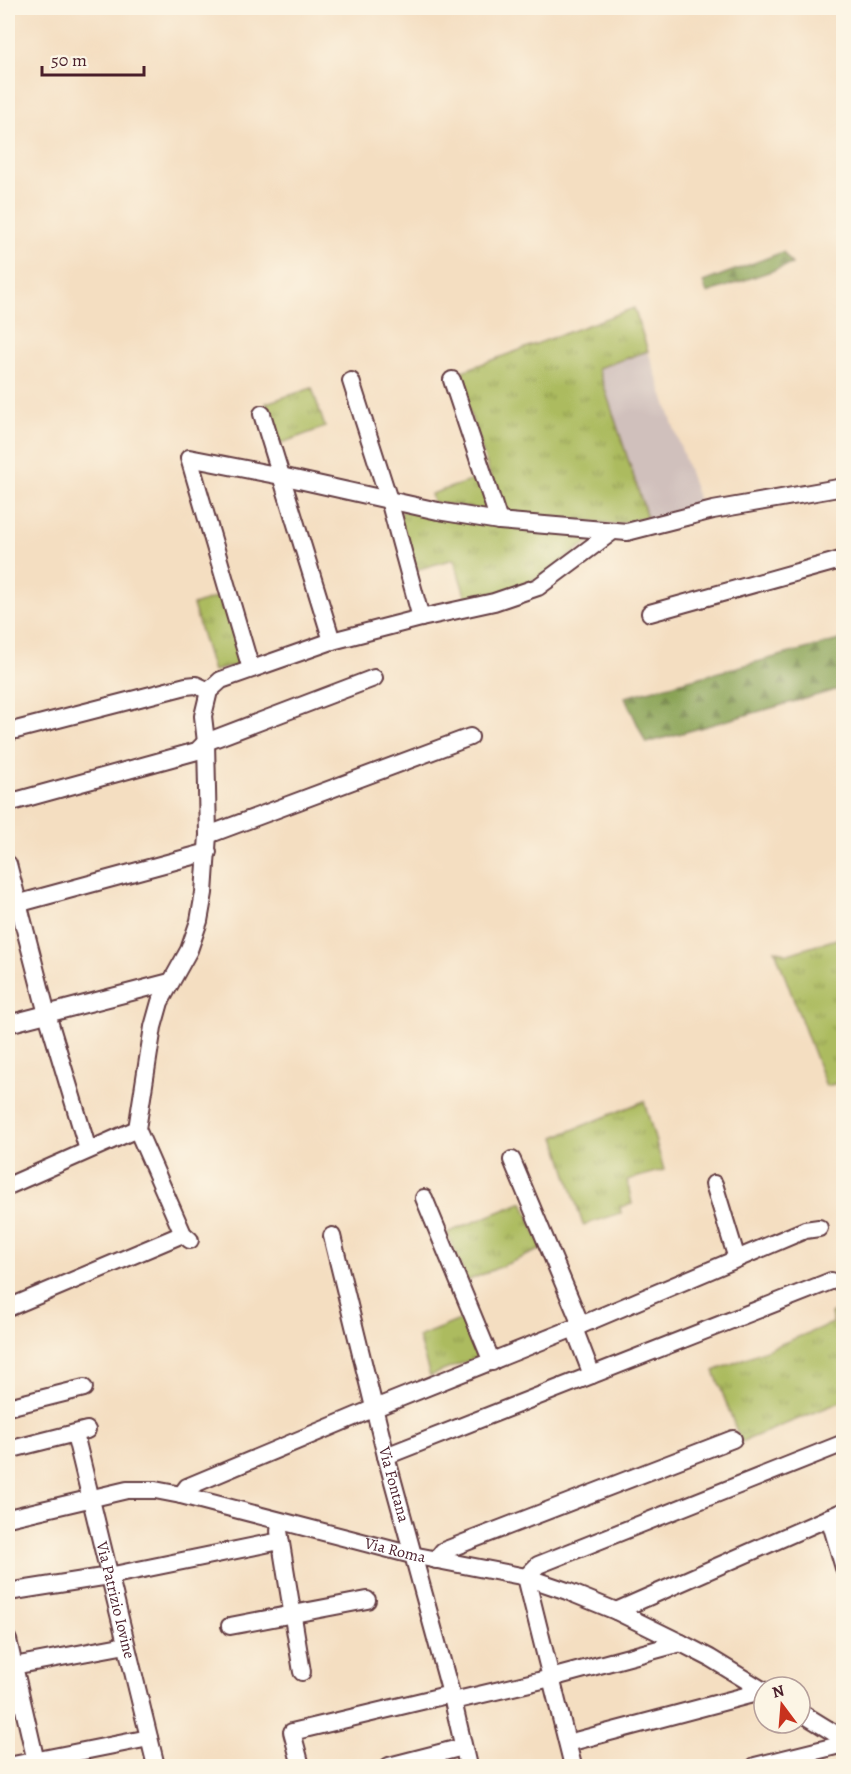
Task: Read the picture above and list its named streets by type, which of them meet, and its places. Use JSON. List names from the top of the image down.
{
  "streets": {
    "street": ["Via Fontana", "Via Roma", "Via Patrizio Iovine"]
  },
  "crossings": [
    ["Via Fontana", "Via Roma"],
    ["Via Roma", "Via Patrizio Iovine"]
  ],
  "scale_bar": "50 m",
  "north": "top"
}
